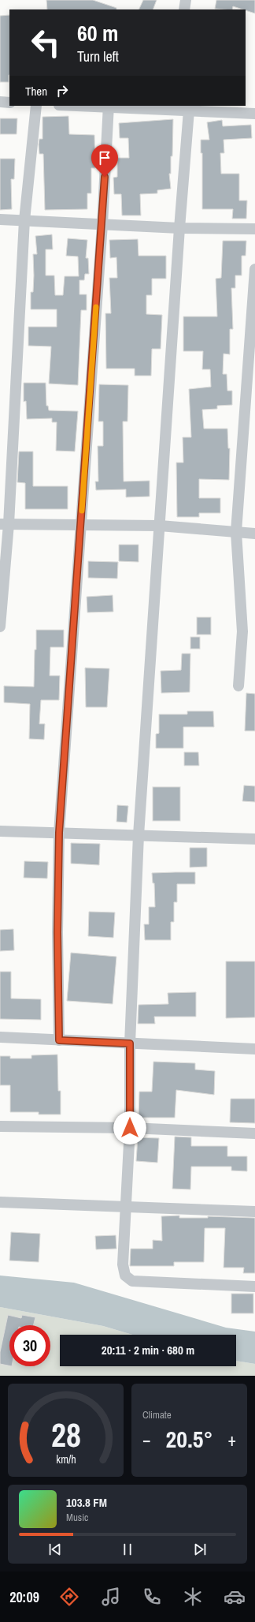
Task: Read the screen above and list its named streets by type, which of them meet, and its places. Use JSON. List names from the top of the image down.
{
  "page": {
    "turn": ["60 m", "Turn left"],
    "then": "Then",
    "limit": "30",
    "trip": "20:11 · 2 min · 680 m",
    "tile": "Climate",
    "heat": ["−", "20.5°", "+"],
    "song": ["103.8 FM", "Music"],
    "tabs": "20:09",
    "gauge": ["28", "km/h"]
  }
}
